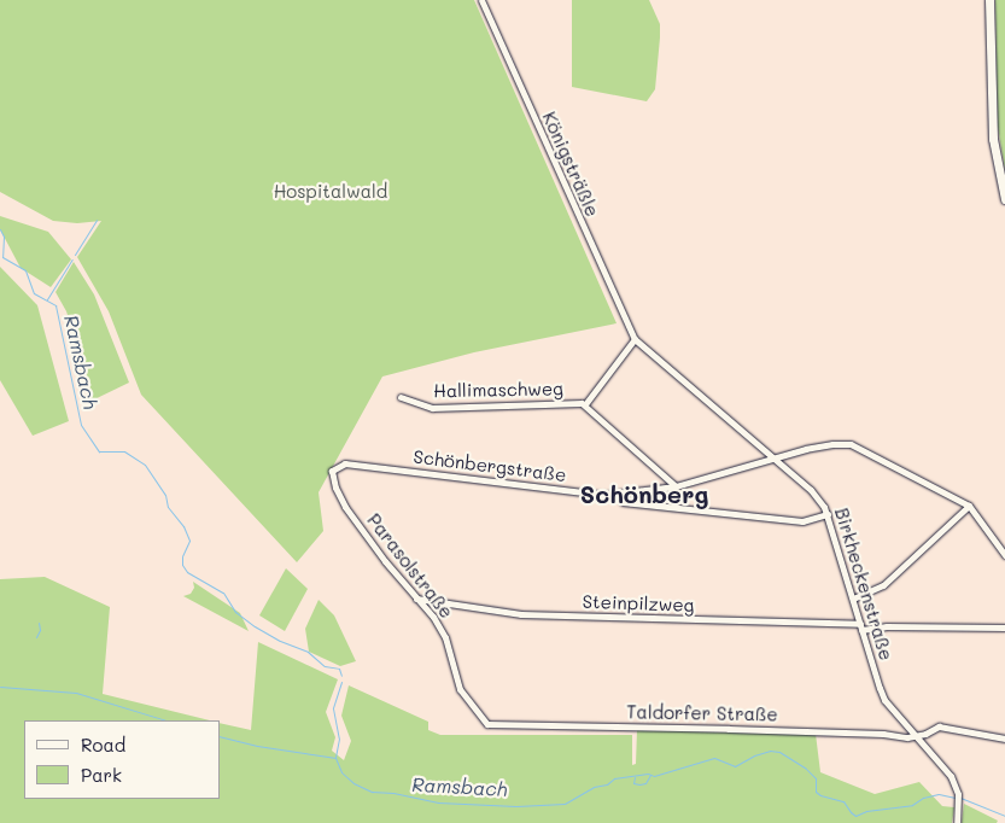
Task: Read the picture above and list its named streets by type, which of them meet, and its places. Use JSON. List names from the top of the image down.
{
  "streets": {
    "street": [
      "Königsträßle",
      "Hallimaschweg",
      "Schönbergstraße",
      "Parasolstraße",
      "Birkheckenstraße",
      "Steinpilzweg",
      "Taldorfer Straße"
    ]
  },
  "crossings": [
    ["Königsträßle", "Birkheckenstraße"],
    ["Hallimaschweg", "Schönbergstraße"],
    ["Schönbergstraße", "Parasolstraße"],
    ["Schönbergstraße", "Birkheckenstraße"],
    ["Parasolstraße", "Steinpilzweg"],
    ["Parasolstraße", "Taldorfer Straße"],
    ["Birkheckenstraße", "Steinpilzweg"],
    ["Birkheckenstraße", "Taldorfer Straße"]
  ],
  "districts": ["Schönberg"],
  "water": ["Ramsbach"],
  "parks": ["Hospitalwald"],
  "legend": ["Road", "Park"]
}
